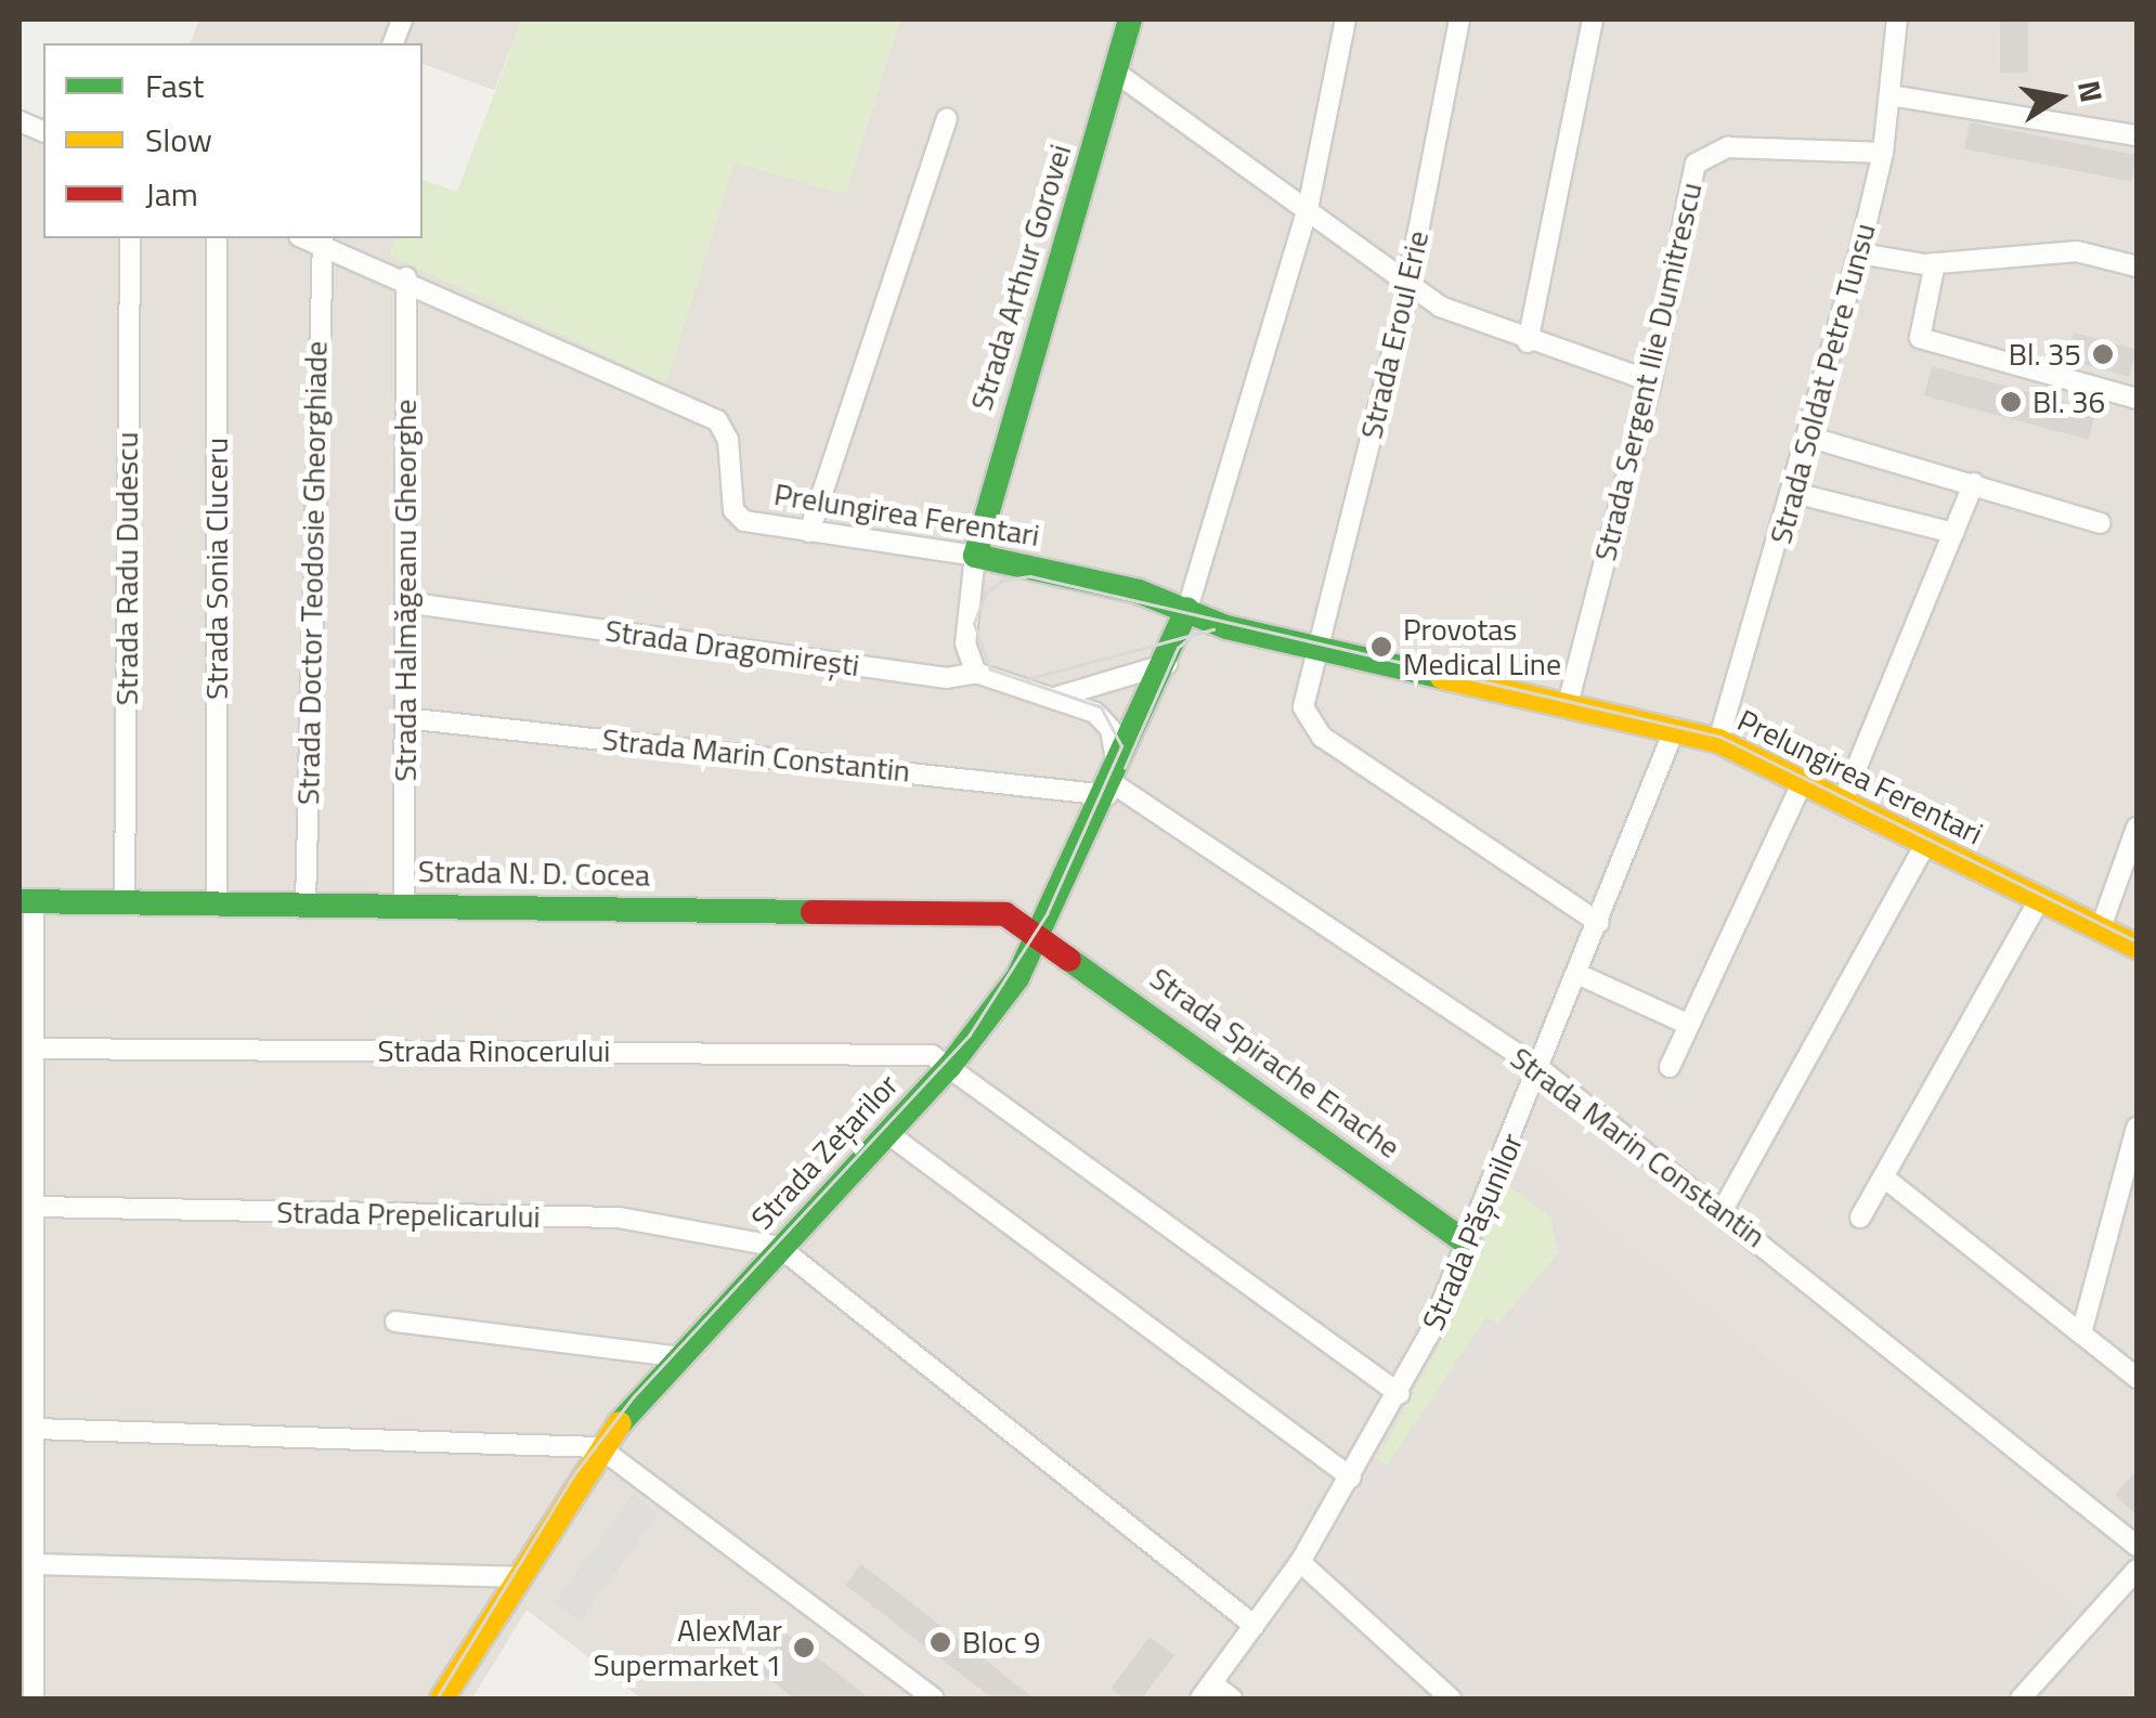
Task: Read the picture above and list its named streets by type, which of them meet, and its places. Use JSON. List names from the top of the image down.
{
  "streets": {
    "main road": [
      "Strada Arthur Gorovei",
      "Prelungirea Ferentari",
      "Strada N. D. Cocea",
      "Strada Spirache Enache",
      "Strada Zețarilor"
    ],
    "street": [
      "Strada Eroul Erie",
      "Strada Sergent Ilie Dumitrescu",
      "Strada Soldat Petre Tunsu",
      "Strada Radu Dudescu",
      "Strada Sonia Cluceru",
      "Strada Doctor Teodosie Gheorghiade",
      "Strada Halmăgeanu Gheorghe",
      "Strada Dragomirești",
      "Strada Marin Constantin",
      "Strada Rinocerului",
      "Strada Prepelicarului",
      "Strada Pășunilor"
    ]
  },
  "crossings": [
    ["Strada Arthur Gorovei", "Prelungirea Ferentari"],
    ["Strada Eroul Erie", "Prelungirea Ferentari"],
    ["Strada Eroul Erie", "Strada Pășunilor"],
    ["Strada Sergent Ilie Dumitrescu", "Strada Soldat Petre Tunsu"],
    ["Strada Sergent Ilie Dumitrescu", "Prelungirea Ferentari"],
    ["Strada Soldat Petre Tunsu", "Prelungirea Ferentari"],
    ["Prelungirea Ferentari", "Strada Doctor Teodosie Gheorghiade"],
    ["Prelungirea Ferentari", "Strada Halmăgeanu Gheorghe"],
    ["Prelungirea Ferentari", "Strada Zețarilor"],
    ["Prelungirea Ferentari", "Strada Pășunilor"],
    ["Strada Radu Dudescu", "Strada N. D. Cocea"],
    ["Strada Sonia Cluceru", "Strada N. D. Cocea"],
    ["Strada Doctor Teodosie Gheorghiade", "Strada N. D. Cocea"],
    ["Strada Halmăgeanu Gheorghe", "Strada Dragomirești"],
    ["Strada Halmăgeanu Gheorghe", "Strada Marin Constantin"],
    ["Strada Halmăgeanu Gheorghe", "Strada N. D. Cocea"],
    ["Strada Dragomirești", "Strada Marin Constantin"],
    ["Strada Dragomirești", "Strada Zețarilor"],
    ["Strada Marin Constantin", "Strada Zețarilor"],
    ["Strada Marin Constantin", "Strada Pășunilor"],
    ["Strada N. D. Cocea", "Strada Spirache Enache"],
    ["Strada N. D. Cocea", "Strada Zețarilor"],
    ["Strada Rinocerului", "Strada Zețarilor"],
    ["Strada Spirache Enache", "Strada Zețarilor"],
    ["Strada Spirache Enache", "Strada Pășunilor"],
    ["Strada Zețarilor", "Strada Prepelicarului"]
  ],
  "places": [
    "Bl. 35",
    "Bl. 36",
    "Provotas Medical Line",
    "Bloc 9",
    "AlexMar Supermarket 1"
  ],
  "legend": ["Fast", "Slow", "Jam"],
  "north": "right"
}
